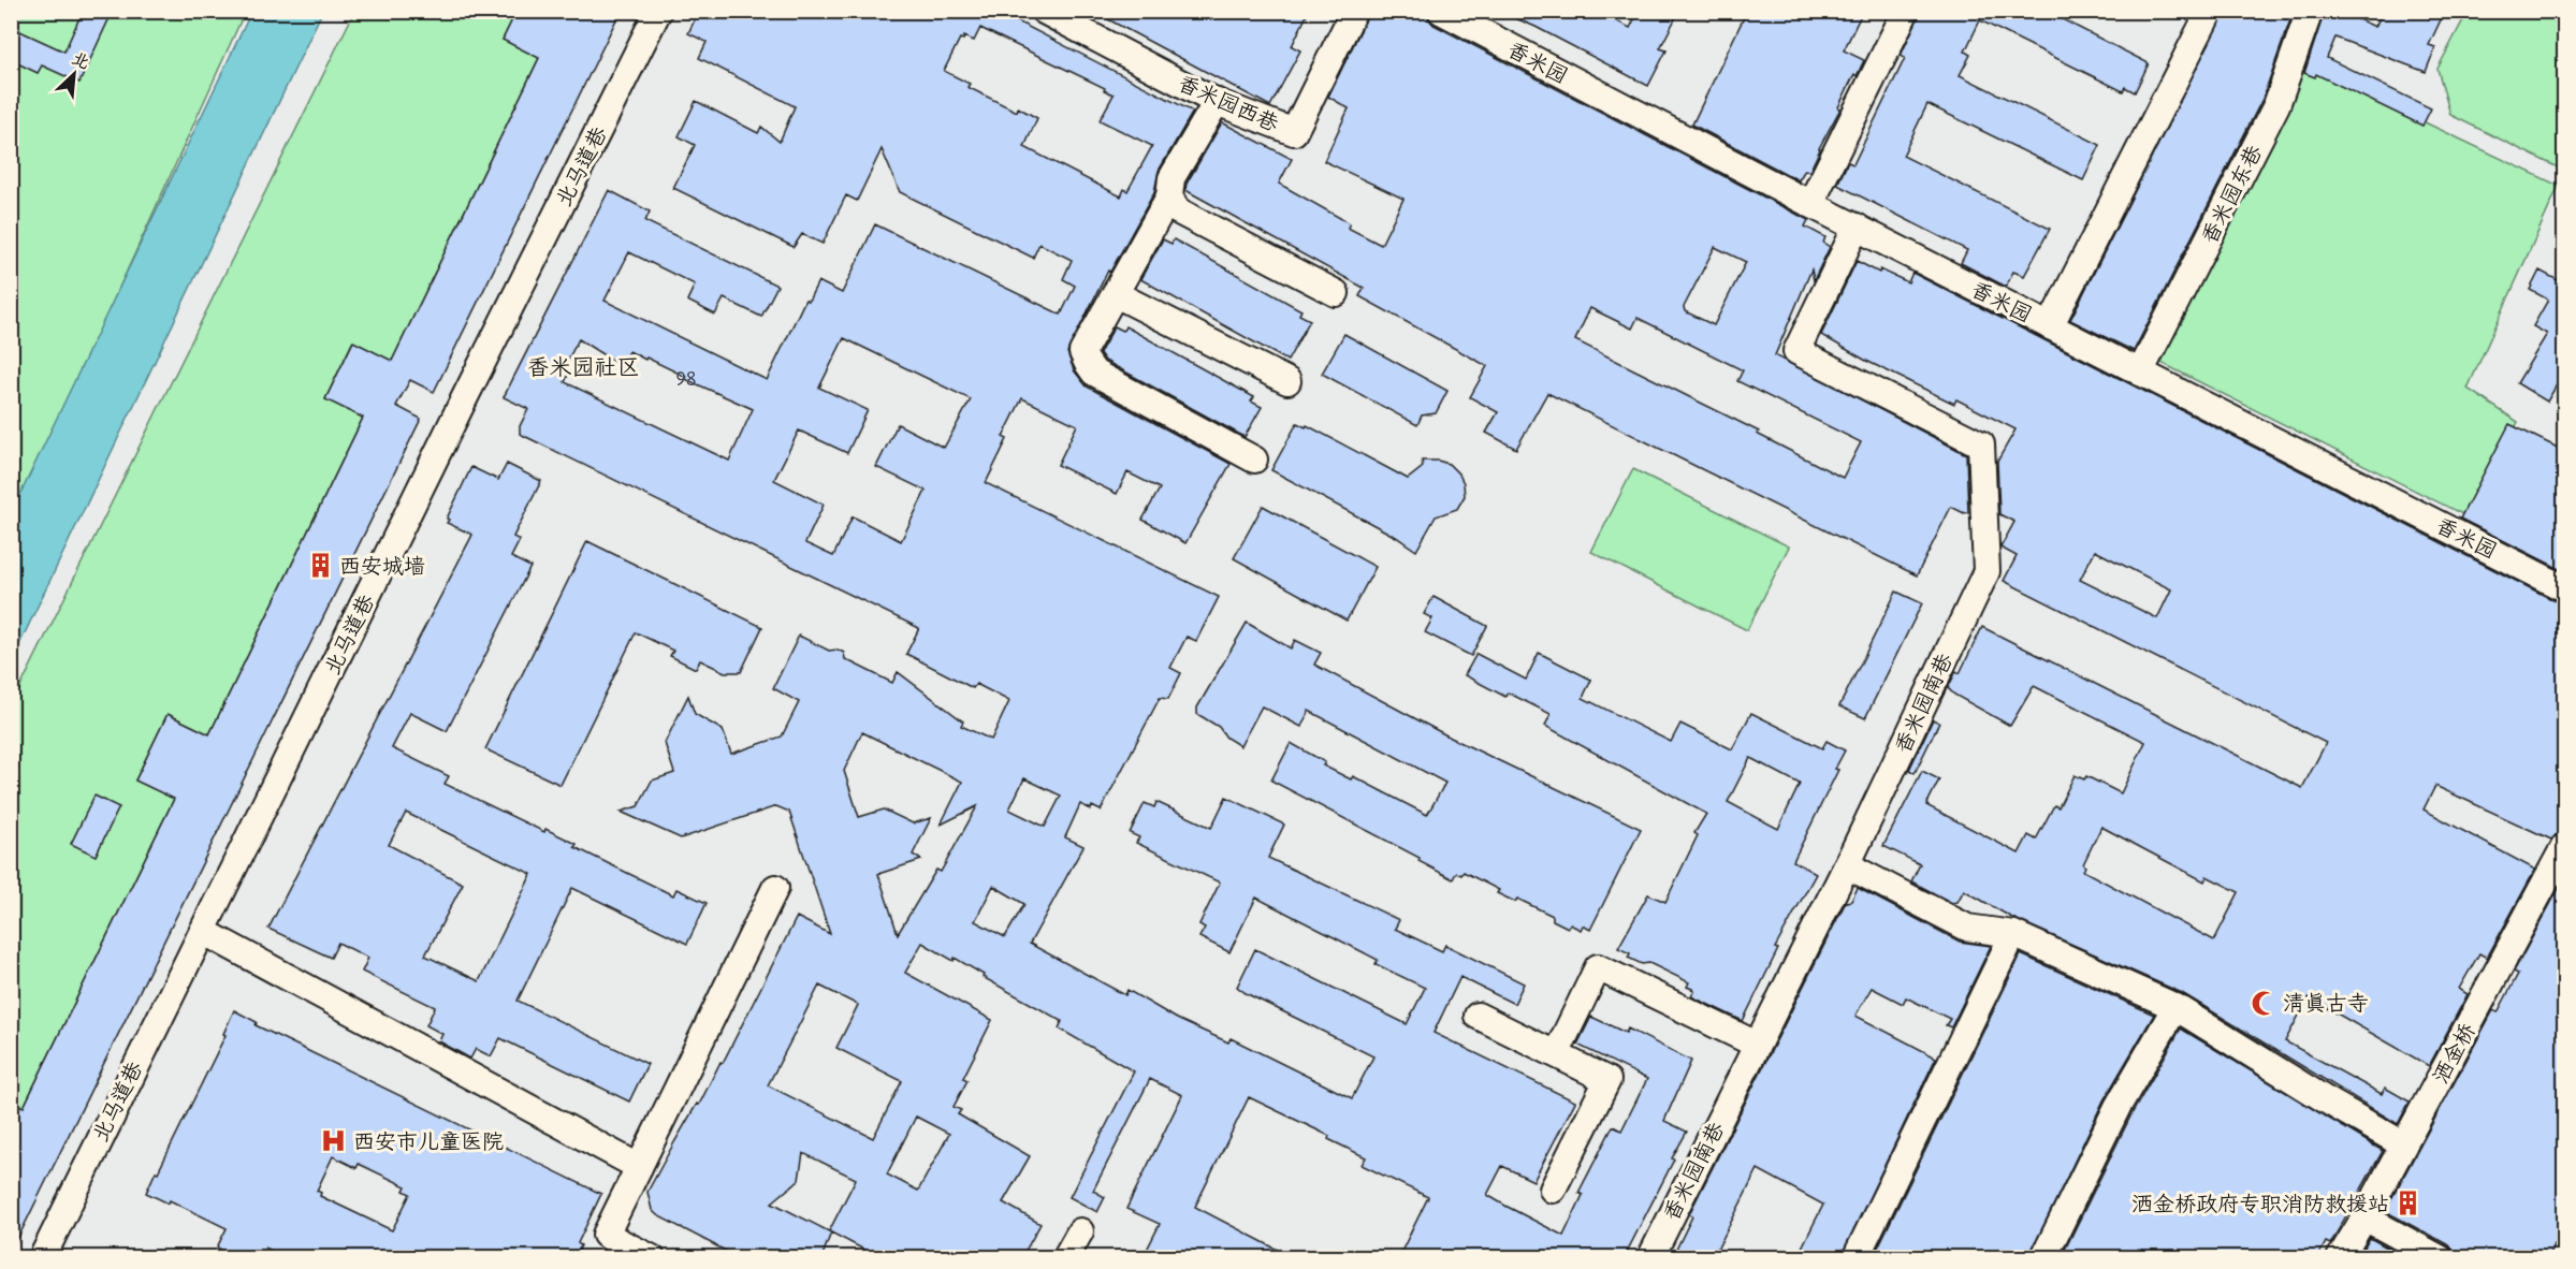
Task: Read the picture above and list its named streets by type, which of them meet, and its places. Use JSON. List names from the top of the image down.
{
  "streets": {
    "street": [
      "香米园",
      "香米园西巷",
      "北马道巷",
      "香米园东巷",
      "香米园南巷",
      "洒金桥"
    ]
  },
  "crossings": [
    ["香米园", "香米园东巷"],
    ["香米园", "香米园南巷"]
  ],
  "districts": ["香米园社区"],
  "places": {
    "building": ["西安城墙", "洒金桥政府专职消防救援站"],
    "mosque": ["清真古寺"],
    "hospital": ["西安市儿童医院"]
  },
  "house_numbers": ["98"],
  "north": "top right"
}
